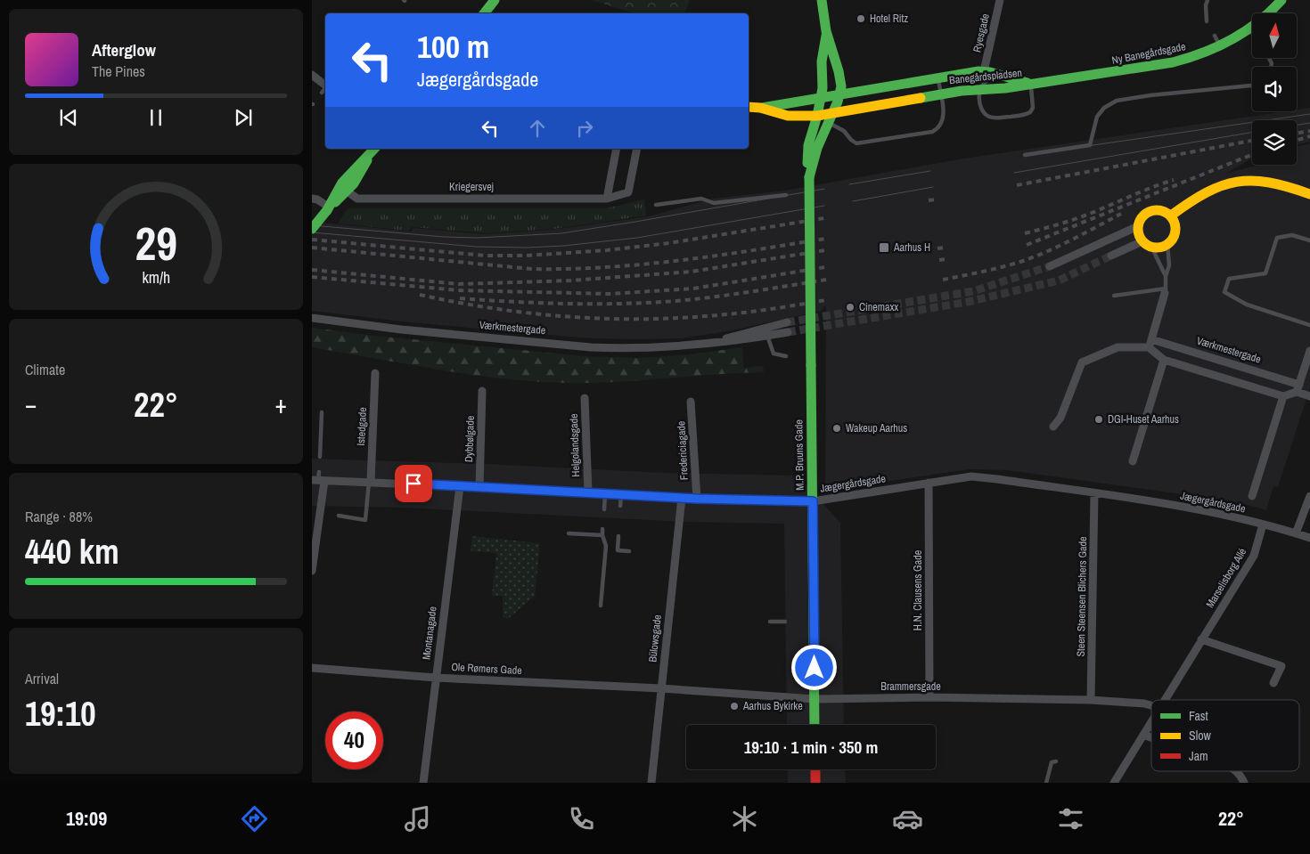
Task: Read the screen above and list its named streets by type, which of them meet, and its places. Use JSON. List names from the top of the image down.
{
  "streets": {
    "street": [
      "Ryesgade",
      "Ny Banegårdsgade",
      "Banegårdspladsen",
      "Kriegersvej",
      "Værkmestergade",
      "Istedgade",
      "Dybbølgade",
      "Helgolandsgade",
      "Fredericiagade",
      "M.P. Bruuns Gade",
      "Jægergårdsgade",
      "Marselisborg Allé",
      "H.N. Clausens Gade",
      "Steen Steensen Blichers Gade",
      "Montanagade",
      "Bülowsgade",
      "Ole Rømers Gade",
      "Brammersgade"
    ]
  },
  "crossings": [
    ["Ryesgade", "Banegårdspladsen"],
    ["Ny Banegårdsgade", "Banegårdspladsen"],
    ["Istedgade", "Jægergårdsgade"],
    ["Dybbølgade", "Jægergårdsgade"],
    ["Helgolandsgade", "Jægergårdsgade"],
    ["Fredericiagade", "Jægergårdsgade"],
    ["M.P. Bruuns Gade", "Jægergårdsgade"],
    ["M.P. Bruuns Gade", "Brammersgade"],
    ["Jægergårdsgade", "Marselisborg Allé"],
    ["Jægergårdsgade", "H.N. Clausens Gade"],
    ["Jægergårdsgade", "Steen Steensen Blichers Gade"],
    ["Jægergårdsgade", "Montanagade"],
    ["Jægergårdsgade", "Bülowsgade"],
    ["H.N. Clausens Gade", "Brammersgade"],
    ["Steen Steensen Blichers Gade", "Brammersgade"],
    ["Montanagade", "Ole Rømers Gade"],
    ["Bülowsgade", "Ole Rømers Gade"],
    ["Bülowsgade", "Brammersgade"],
    ["Ole Rømers Gade", "Brammersgade"]
  ],
  "places": {
    "other": [
      "Hotel Ritz",
      "Cinemaxx",
      "DGI-Huset Aarhus",
      "Wakeup Aarhus",
      "Aarhus Bykirke"
    ],
    "transit": ["Aarhus H"]
  },
  "legend": ["Fast", "Slow", "Jam"],
  "north": "top",
  "page": {
    "turn": ["100 m", "Jægergårdsgade"],
    "song": ["Afterglow", "The Pines"],
    "tile": [
      "Climate",
      ["Range · 88%", "440 km"],
      ["Arrival", "19:10"]
    ],
    "heat": ["−", "22°", "+"],
    "limit": "40",
    "trip": "19:10 · 1 min · 350 m",
    "tabs": ["19:09", "22°"],
    "gauge": ["29", "km/h"]
  }
}
